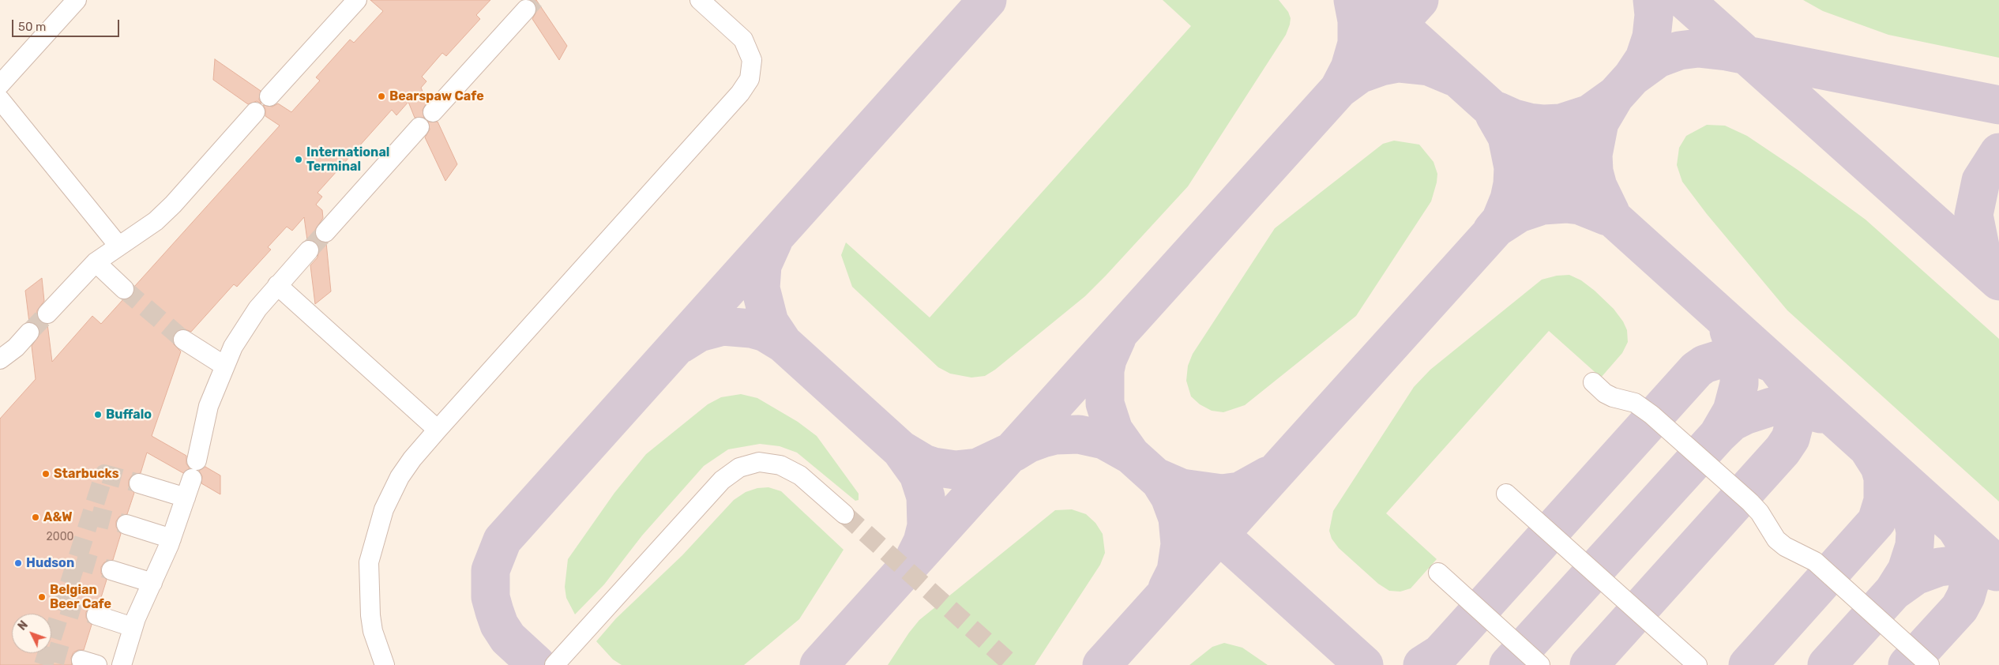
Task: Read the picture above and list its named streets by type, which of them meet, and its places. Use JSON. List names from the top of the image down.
{
  "places": [
    "Bearspaw Cafe",
    "International Terminal",
    "Buffalo",
    "Starbucks",
    "A&W",
    "Hudson",
    "Belgian Beer Cafe"
  ],
  "house_numbers": ["2000"],
  "scale_bar": "50 m",
  "north": "top left"
}
